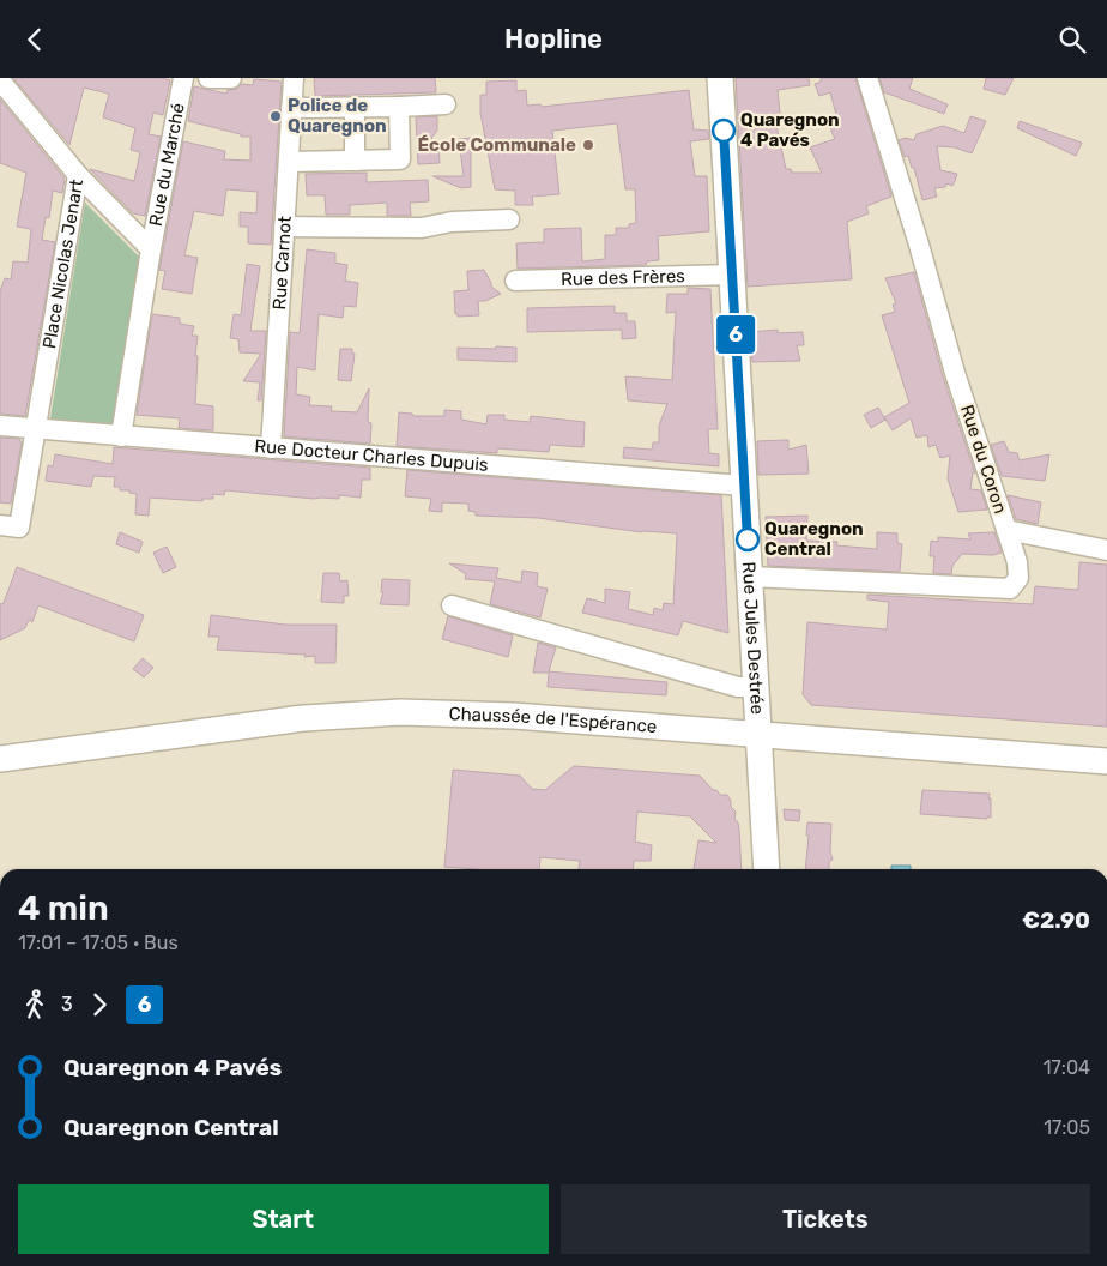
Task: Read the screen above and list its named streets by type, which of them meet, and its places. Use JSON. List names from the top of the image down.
{
  "streets": {
    "main road": ["Rue Jules Destrée", "Chaussée de l'Espérance"],
    "street": [
      "Rue du Marché",
      "Rue Carnot",
      "Place Nicolas Jenart",
      "Rue des Frères",
      "Rue Docteur Charles Dupuis",
      "Rue du Coron"
    ]
  },
  "crossings": [
    ["Rue du Marché", "Place Nicolas Jenart"],
    ["Rue Carnot", "Rue Docteur Charles Dupuis"],
    ["Place Nicolas Jenart", "Rue Docteur Charles Dupuis"],
    ["Rue des Frères", "Rue Jules Destrée"],
    ["Rue Docteur Charles Dupuis", "Rue Jules Destrée"],
    ["Rue du Coron", "Rue Jules Destrée"],
    ["Rue Jules Destrée", "Chaussée de l'Espérance"]
  ],
  "places": [
    "Police de Quaregnon",
    "Quaregnon 4 Pavés",
    "École Communale",
    "Quaregnon Central"
  ],
  "lines": ["bus line 6"],
  "page": {
    "header": "Hopline",
    "on_map": "6",
    "heading": ["4 min", "17:01 – 17:05 · Bus", "€2.90"],
    "legs": ["3", "6"],
    "list": [
      {
        "name": "Quaregnon 4 Pavés",
        "value": "17:04"
      },
      {
        "name": "Quaregnon Central",
        "value": "17:05"
      }
    ],
    "buttons": ["Start", "Tickets"]
  }
}
